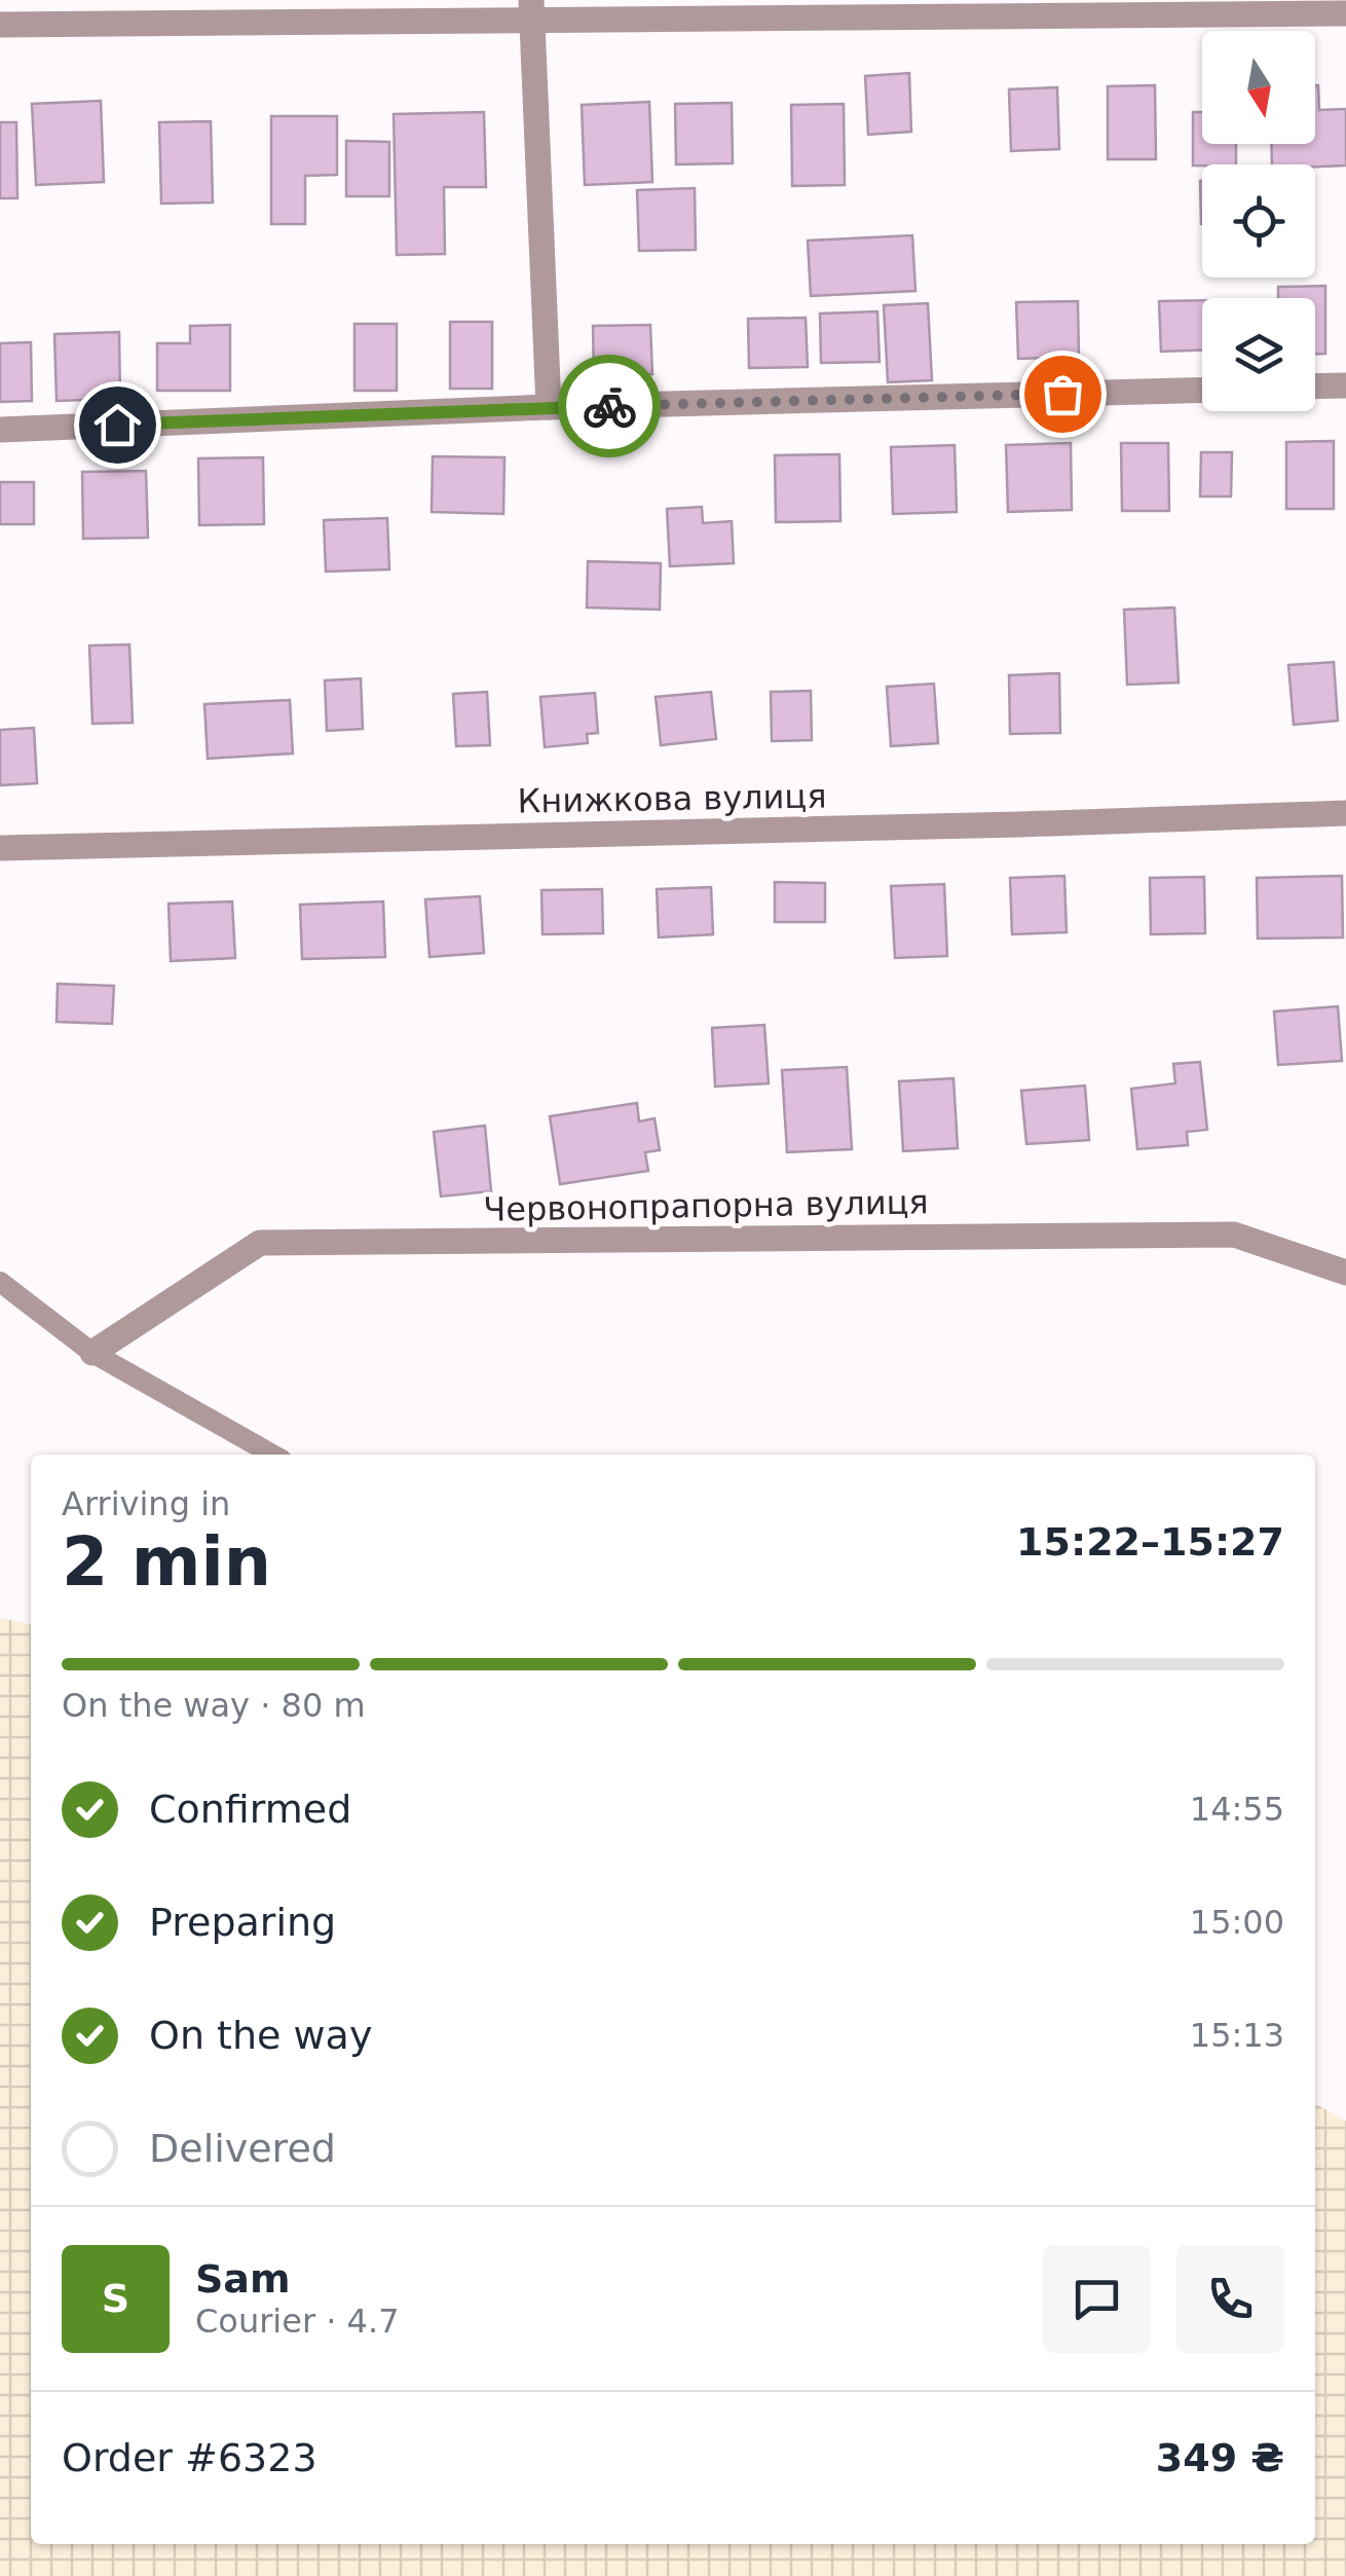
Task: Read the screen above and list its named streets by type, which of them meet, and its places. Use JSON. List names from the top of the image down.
{
  "streets": {
    "street": ["Книжкова вулиця", "Червонопрапорна вулиця"]
  },
  "north": "bottom",
  "page": {
    "heading": ["2 min", "Arriving in", "15:22–15:27"],
    "panel": [
      "Sam",
      "Courier · 4.7",
      "Order #6323",
      "349 ₴"
    ],
    "bar": "On the way · 80 m",
    "list": [
      ["Confirmed", "14:55"],
      ["Preparing", "15:00"],
      ["On the way", "15:13"],
      "Delivered"
    ],
    "round": "S"
  }
}
